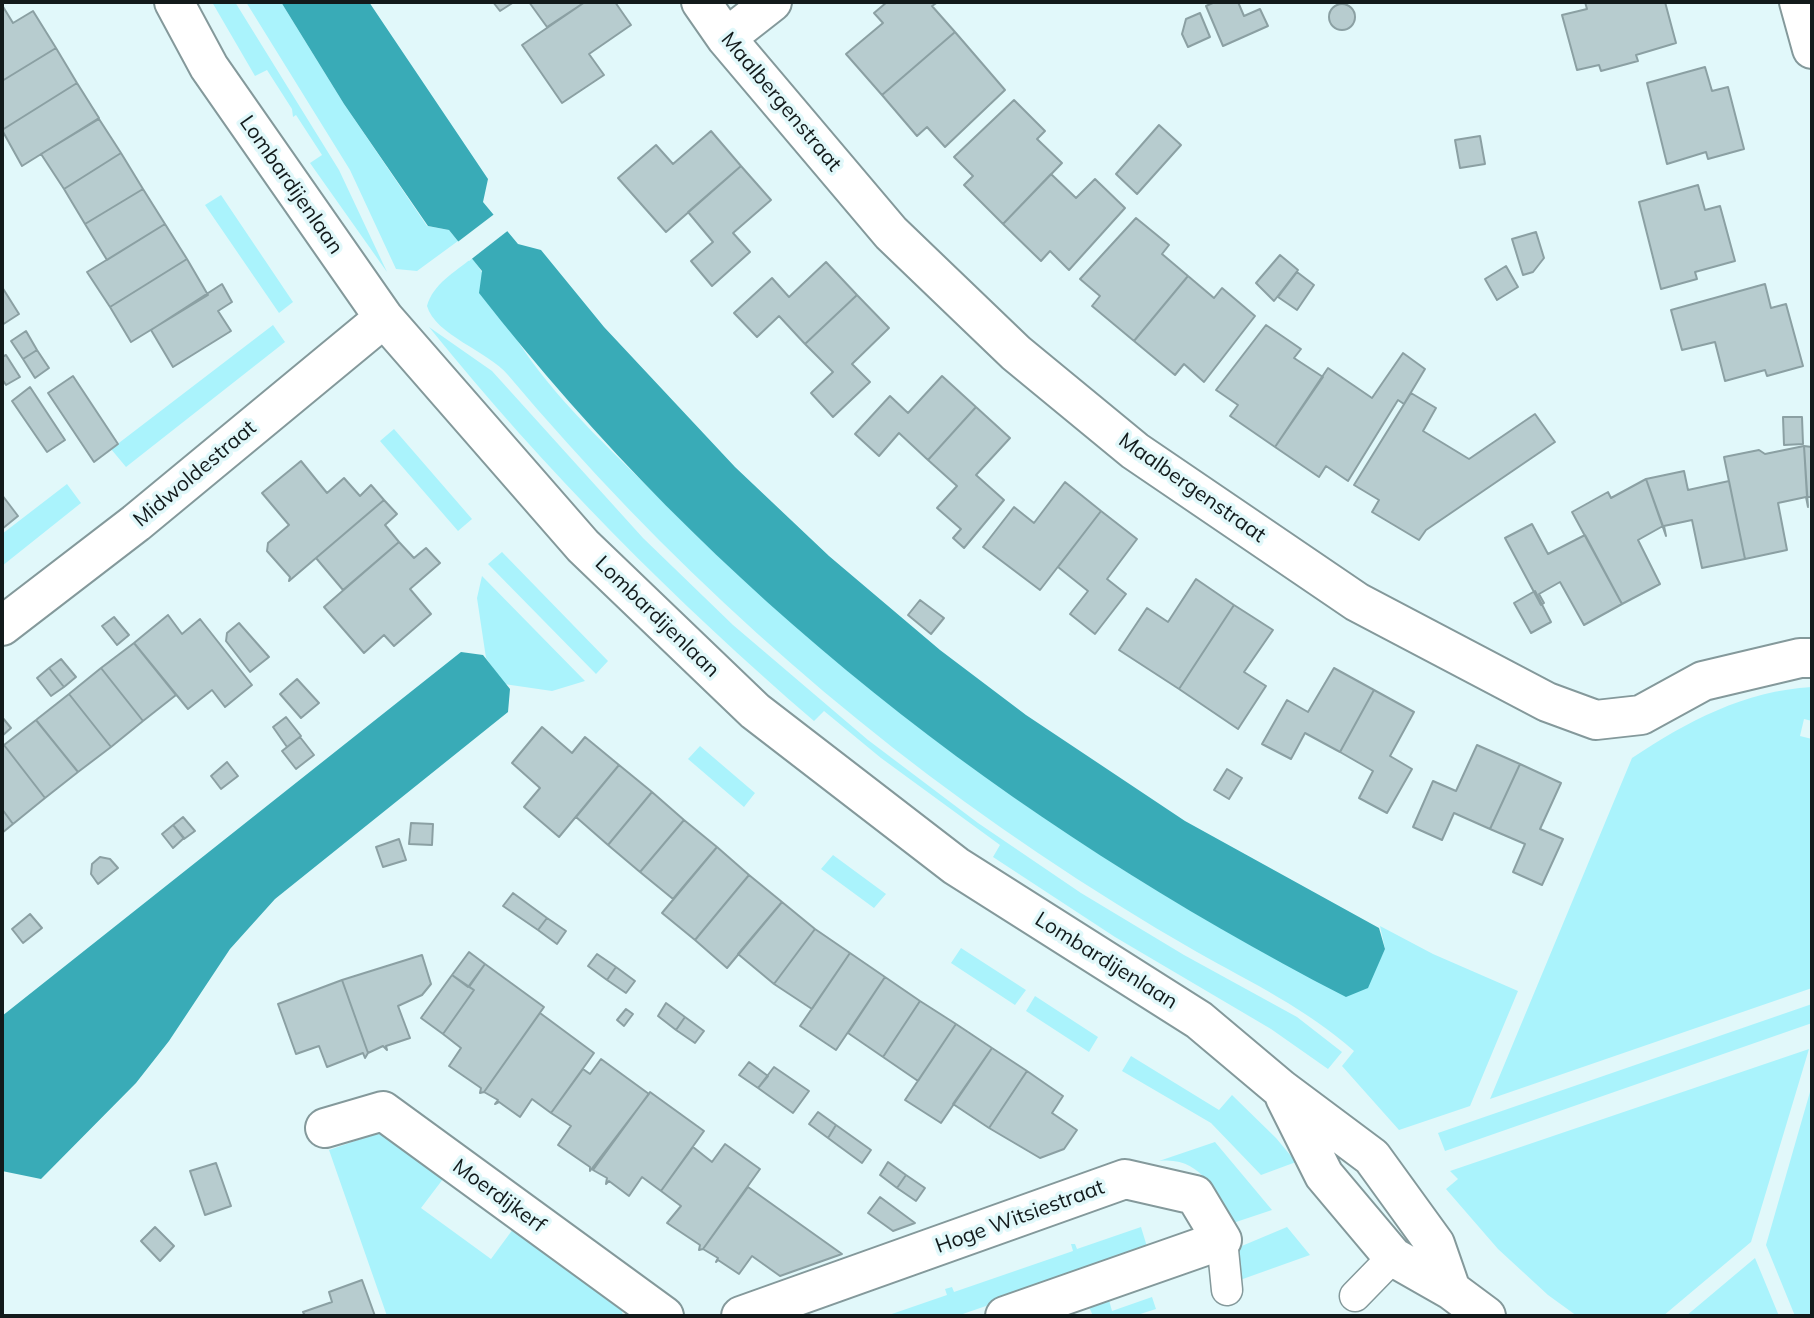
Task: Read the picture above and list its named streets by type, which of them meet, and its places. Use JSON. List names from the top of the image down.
{
  "streets": {
    "street": [
      "Maalbergenstraat",
      "Lombardijenlaan",
      "Midwoldestraat",
      "Moerdijkerf",
      "Hoge Witsiestraat"
    ]
  },
  "crossings": [
    ["Lombardijenlaan", "Midwoldestraat"]
  ]
}
